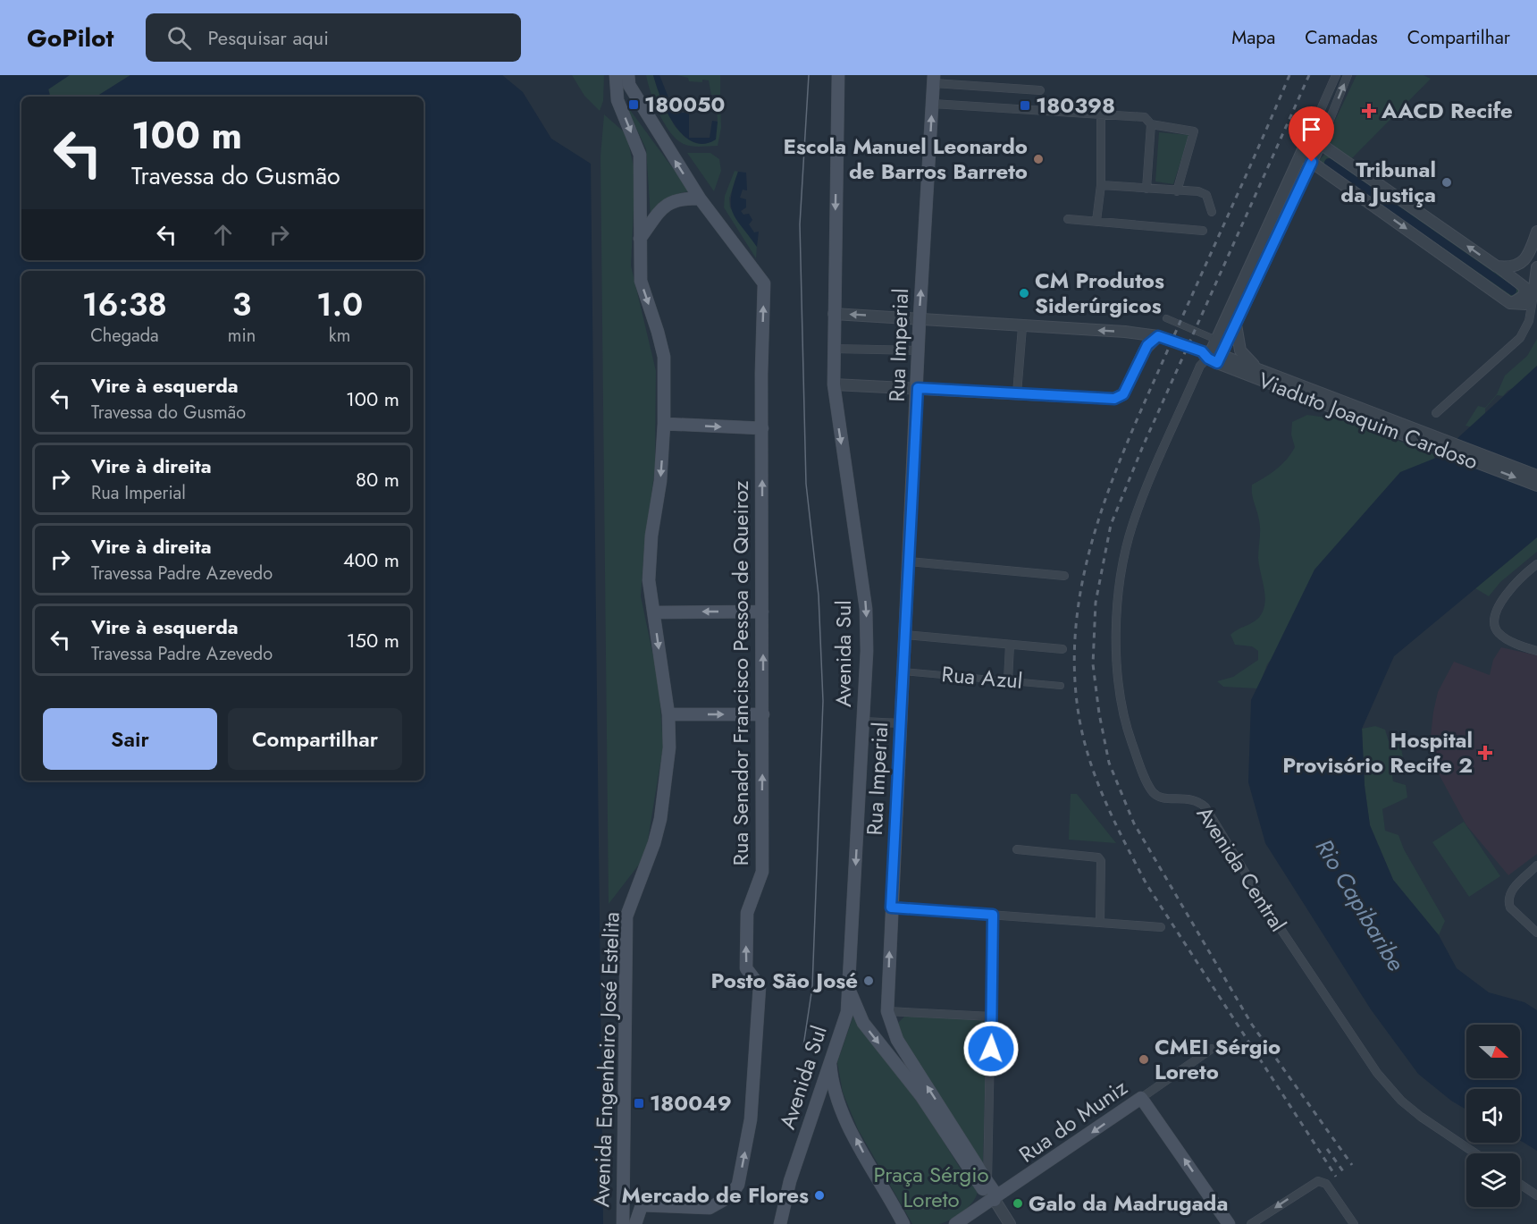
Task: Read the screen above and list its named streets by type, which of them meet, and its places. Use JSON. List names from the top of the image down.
{
  "streets": {
    "main road": [
      "Rua Imperial",
      "Avenida Sul",
      "Rua Senador Francisco Pessoa de Queiroz",
      "Avenida Engenheiro José Estelita",
      "Rua do Muniz"
    ],
    "street": ["Viaduto Joaquim Cardoso", "Rua Azul", "Avenida Central"]
  },
  "crossings": [
    ["Rua Imperial", "Viaduto Joaquim Cardoso"],
    ["Rua Imperial", "Avenida Sul"],
    ["Rua Imperial", "Rua Azul"],
    ["Rua Imperial", "Rua do Muniz"],
    ["Viaduto Joaquim Cardoso", "Avenida Sul"],
    ["Viaduto Joaquim Cardoso", "Avenida Central"]
  ],
  "one_way": [
    "Avenida Sul",
    "Rua Senador Francisco Pessoa de Queiroz",
    "Avenida Engenheiro José Estelita",
    "Rua do Muniz"
  ],
  "water": ["Rio Capibaribe"],
  "parks": ["Praça Sérgio Loreto"],
  "places": {
    "transit": ["180050", "180398", "180049"],
    "health": ["AACD Recife", "Hospital Provisório Recife 2"],
    "other": [
      "Escola Manuel Leonardo de Barros Barreto",
      "Tribunal da Justiça",
      "CM Produtos Siderúrgicos",
      "Posto São José",
      "CMEI Sérgio Loreto",
      "Mercado de Flores",
      "Galo da Madrugada"
    ]
  },
  "north": "right",
  "page": {
    "header": "GoPilot",
    "search": "Pesquisar aqui",
    "nav": ["Mapa", "Camadas", "Compartilhar"],
    "turn": ["100 m", "Travessa do Gusmão"],
    "eta": [
      "16:38",
      "Chegada",
      "3",
      "min",
      "1.0",
      "km"
    ],
    "list": [
      {
        "name": "Vire à esquerda",
        "note": "Travessa do Gusmão",
        "value": "100 m"
      },
      {
        "name": "Vire à direita",
        "note": "Rua Imperial",
        "value": "80 m"
      },
      {
        "name": "Vire à direita",
        "note": "Travessa Padre Azevedo",
        "value": "400 m"
      },
      {
        "name": "Vire à esquerda",
        "note": "Travessa Padre Azevedo",
        "value": "150 m"
      }
    ],
    "buttons": ["Sair", "Compartilhar"]
  }
}
